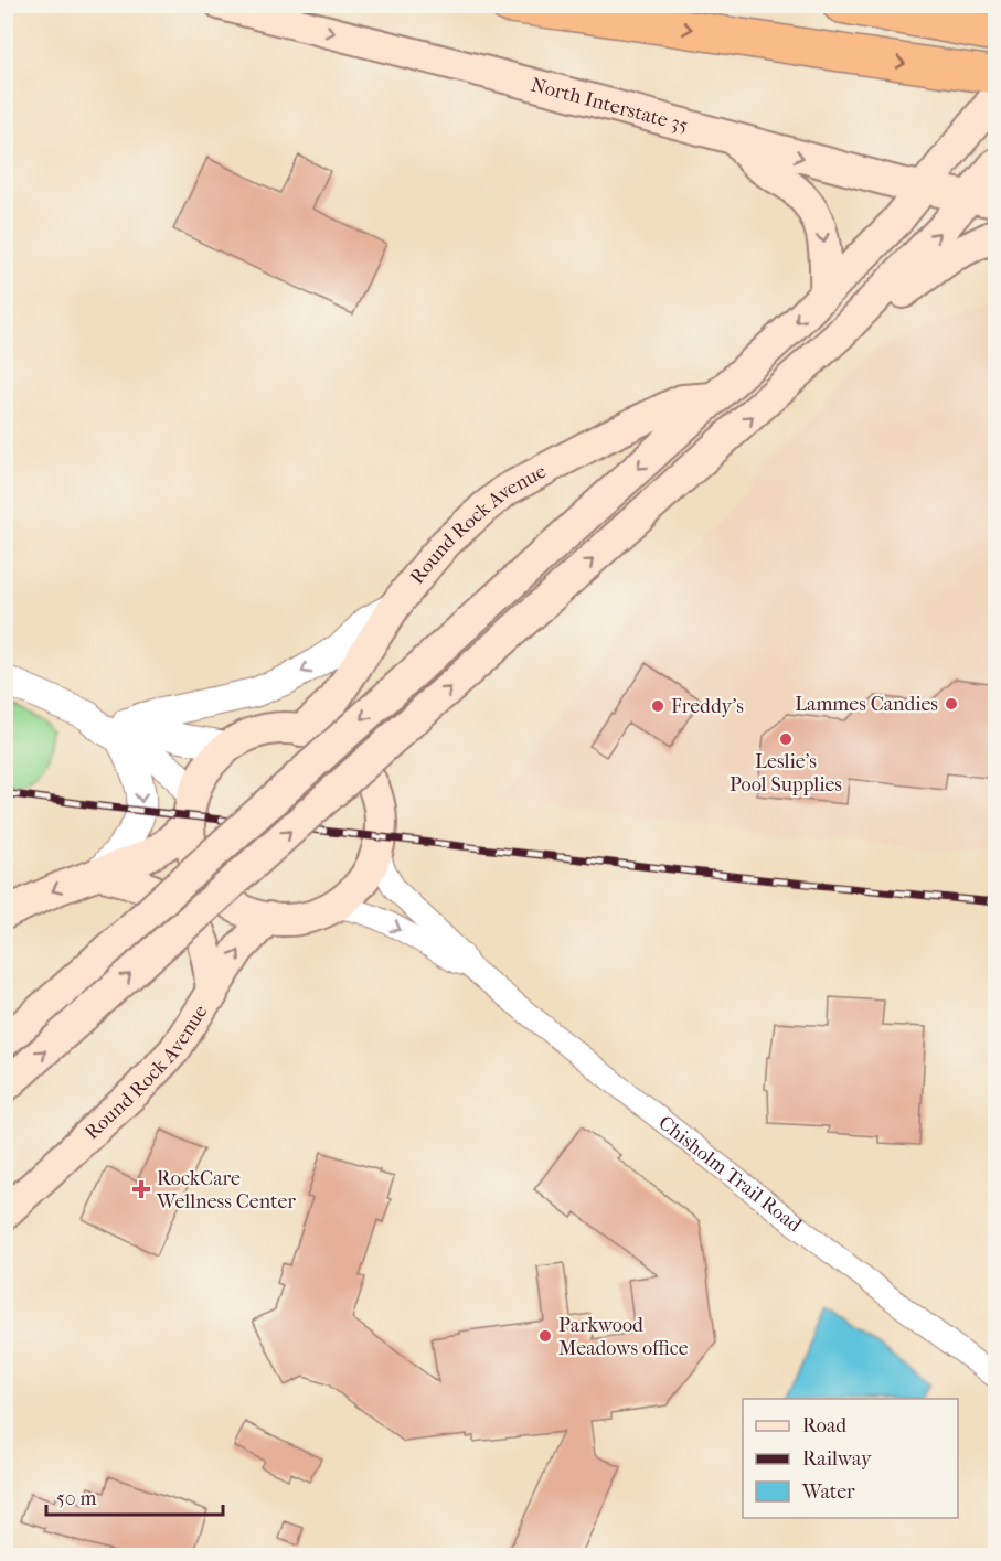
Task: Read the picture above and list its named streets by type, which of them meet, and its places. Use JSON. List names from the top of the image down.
{
  "streets": {
    "main road": ["North Interstate 35", "Round Rock Avenue"],
    "street": ["Chisholm Trail Road"]
  },
  "crossings": [
    ["Round Rock Avenue", "Chisholm Trail Road"]
  ],
  "one_way": ["North Interstate 35"],
  "places": {
    "other": [
      "Lammes Candies",
      "Freddy's",
      "Leslie's Pool Supplies",
      "Parkwood Meadows office"
    ],
    "health": ["RockCare Wellness Center"]
  },
  "legend": ["Road", "Railway", "Water"],
  "scale_bar": "50 m"
}
